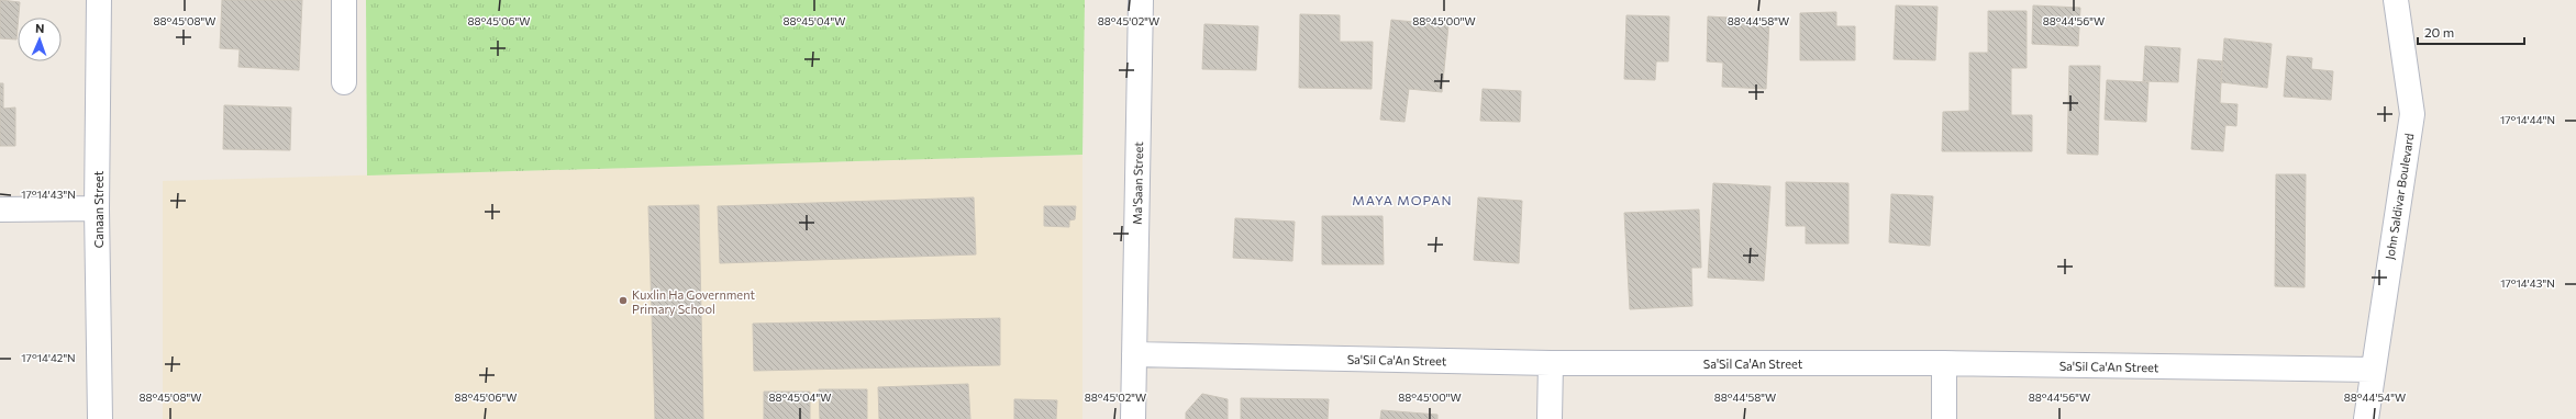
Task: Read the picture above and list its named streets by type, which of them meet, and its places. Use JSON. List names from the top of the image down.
{
  "streets": {
    "street": [
      "Ma'Saan Street",
      "John Saldivar Boulevard",
      "Canaan Street",
      "Sa'Sil Ca'An Street"
    ]
  },
  "crossings": [
    ["Ma'Saan Street", "Sa'Sil Ca'An Street"],
    ["John Saldivar Boulevard", "Sa'Sil Ca'An Street"]
  ],
  "districts": ["MAYA MOPAN"],
  "places": ["Kuxlin Ha Government Primary School"],
  "scale_bar": "20 m",
  "north": "top",
  "coordinates": [
    "88°45'08\"W",
    "88°45'06\"W",
    "88°45'04\"W",
    "88°45'02\"W",
    "88°45'00\"W",
    "88°44'58\"W",
    "88°44'56\"W",
    "17°14'44\"N",
    "17°14'43\"N",
    "17°14'42\"N",
    "88°44'54\"W"
  ]
}
